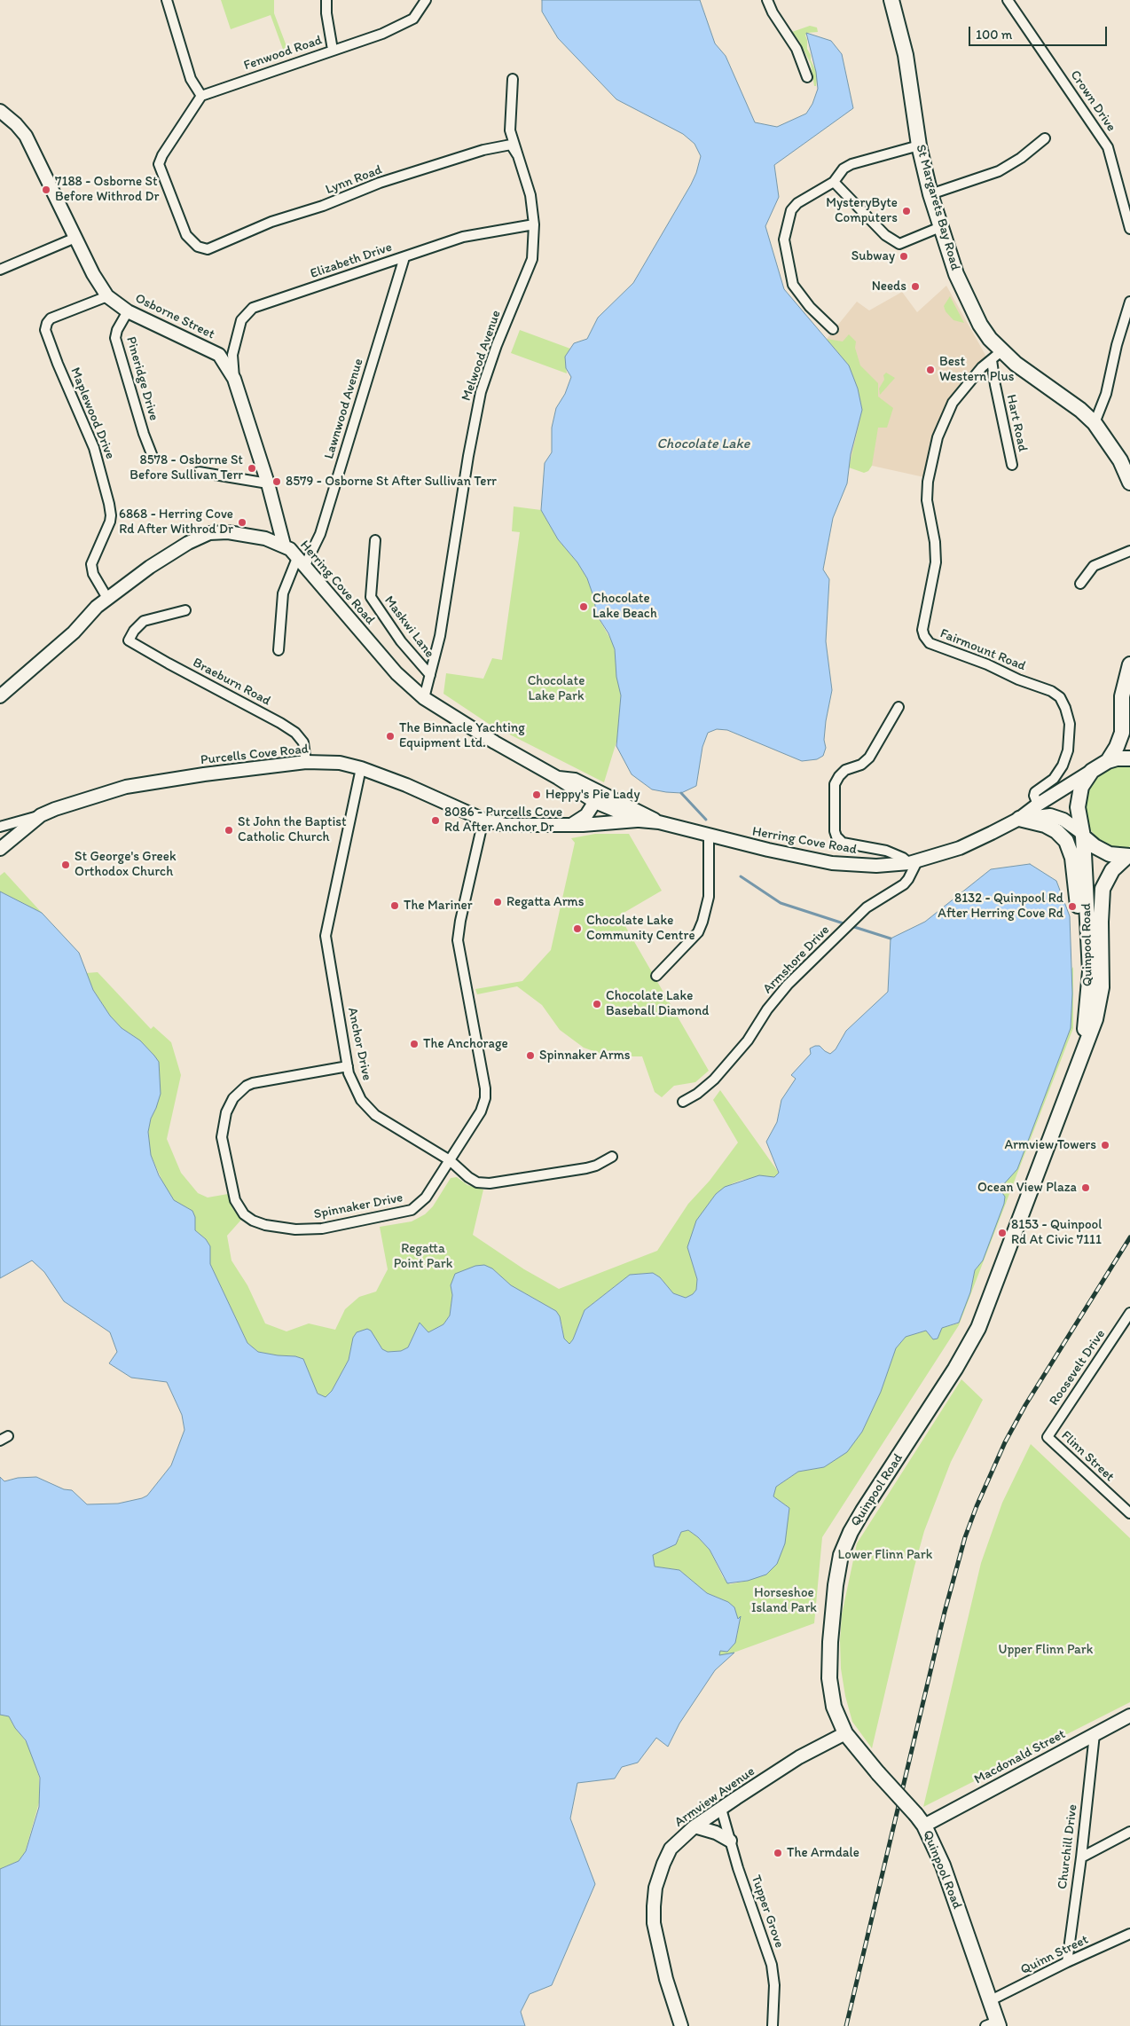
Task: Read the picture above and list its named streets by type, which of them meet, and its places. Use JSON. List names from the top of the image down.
{
  "streets": {
    "main road": [
      "St Margarets Bay Road",
      "Osborne Street",
      "Herring Cove Road",
      "Purcells Cove Road",
      "Quinpool Road",
      "Macdonald Street",
      "Armview Avenue"
    ],
    "street": [
      "Fenwood Road",
      "Crown Drive",
      "Lynn Road",
      "Elizabeth Drive",
      "Melwood Avenue",
      "Pineridge Drive",
      "Lawnwood Avenue",
      "Maplewood Drive",
      "Hart Road",
      "Maskwi Lane",
      "Fairmount Road",
      "Braeburn Road",
      "Armshore Drive",
      "Anchor Drive",
      "Spinnaker Drive",
      "Roosevelt Drive",
      "Flinn Street",
      "Churchill Drive",
      "Tupper Grove",
      "Quinn Street"
    ]
  },
  "crossings": [
    ["Fenwood Road", "Lynn Road"],
    ["Lynn Road", "Melwood Avenue"],
    ["St Margarets Bay Road", "Hart Road"],
    ["St Margarets Bay Road", "Fairmount Road"],
    ["Elizabeth Drive", "Osborne Street"],
    ["Elizabeth Drive", "Melwood Avenue"],
    ["Elizabeth Drive", "Lawnwood Avenue"],
    ["Osborne Street", "Pineridge Drive"],
    ["Osborne Street", "Maplewood Drive"],
    ["Osborne Street", "Herring Cove Road"],
    ["Melwood Avenue", "Herring Cove Road"],
    ["Melwood Avenue", "Maskwi Lane"],
    ["Lawnwood Avenue", "Herring Cove Road"],
    ["Maplewood Drive", "Herring Cove Road"],
    ["Hart Road", "Fairmount Road"],
    ["Herring Cove Road", "Fairmount Road"],
    ["Herring Cove Road", "Purcells Cove Road"],
    ["Herring Cove Road", "Quinpool Road"],
    ["Herring Cove Road", "Armshore Drive"],
    ["Braeburn Road", "Purcells Cove Road"],
    ["Purcells Cove Road", "Anchor Drive"],
    ["Purcells Cove Road", "Spinnaker Drive"],
    ["Quinpool Road", "Macdonald Street"],
    ["Quinpool Road", "Armview Avenue"],
    ["Quinpool Road", "Quinn Street"],
    ["Anchor Drive", "Spinnaker Drive"],
    ["Roosevelt Drive", "Flinn Street"],
    ["Macdonald Street", "Churchill Drive"],
    ["Armview Avenue", "Tupper Grove"],
    ["Churchill Drive", "Quinn Street"]
  ],
  "water": ["Chocolate Lake"],
  "parks": [
    "Chocolate Lake Park",
    "Regatta Point Park",
    "Lower Flinn Park",
    "Horseshoe Island Park",
    "Upper Flinn Park"
  ],
  "places": [
    "7188 - Osborne St Before Withrod Dr",
    "MysteryByte Computers",
    "Subway",
    "Needs",
    "Best Western Plus",
    "8578 - Osborne St Before Sullivan Terr",
    "8579 - Osborne St After Sullivan Terr",
    "6868 - Herring Cove Rd After Withrod Dr",
    "Chocolate Lake Beach",
    "The Binnacle Yachting Equipment Ltd.",
    "Heppy's Pie Lady",
    "8086 - Purcells Cove Rd After Anchor Dr",
    "St John the Baptist Catholic Church",
    "St George's Greek Orthodox Church",
    "Regatta Arms",
    "The Mariner",
    "8132 - Quinpool Rd After Herring Cove Rd",
    "Chocolate Lake Community Centre",
    "Chocolate Lake Baseball Diamond",
    "The Anchorage",
    "Spinnaker Arms",
    "Armview Towers",
    "Ocean View Plaza",
    "8153 - Quinpool Rd At Civic 7111",
    "The Armdale"
  ],
  "scale_bar": "100 m"
}
